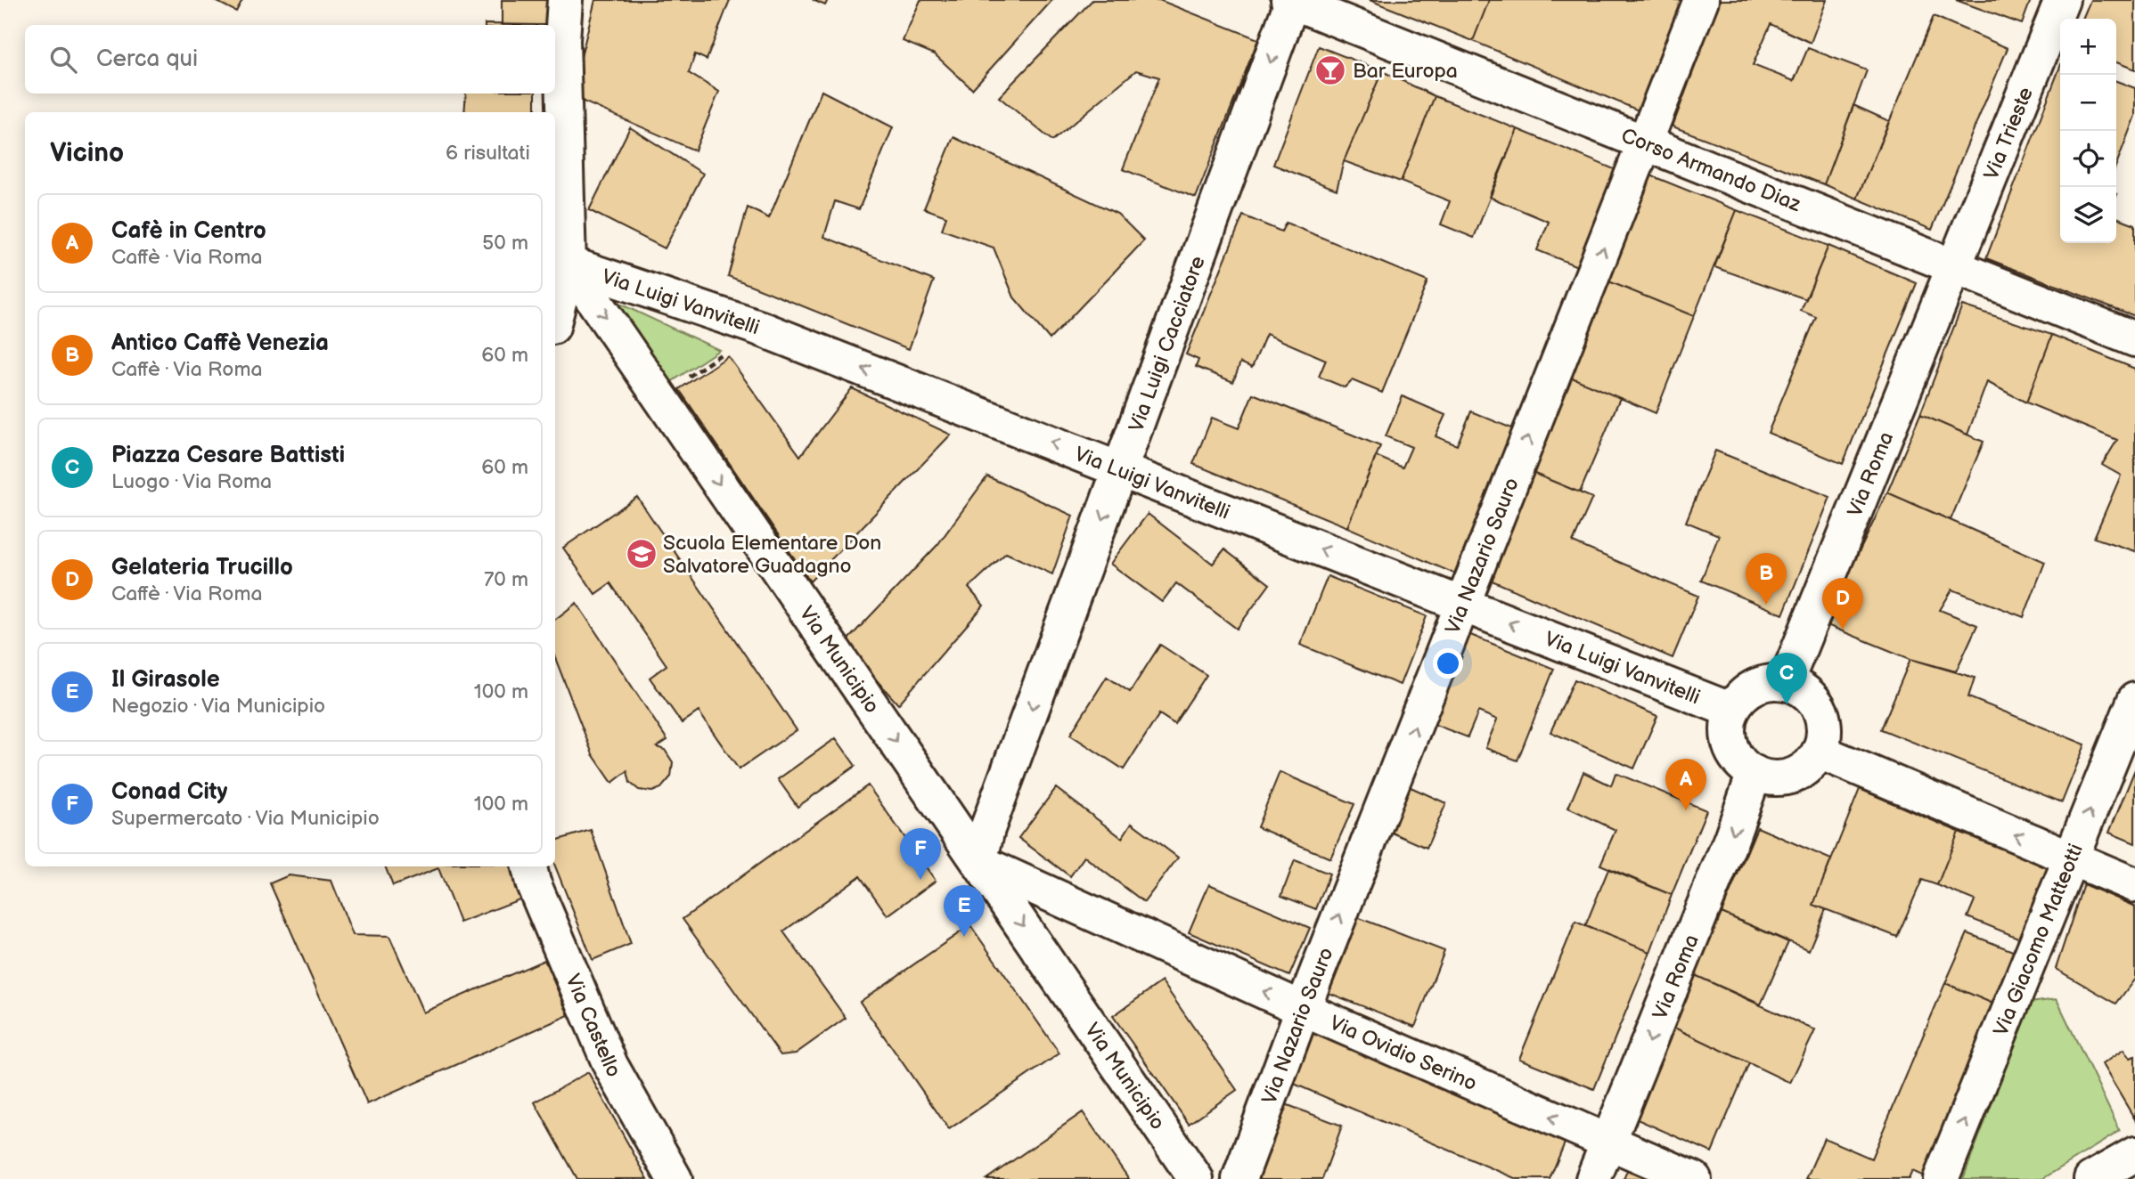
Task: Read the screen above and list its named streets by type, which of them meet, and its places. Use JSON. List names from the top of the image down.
{
  "streets": {
    "street": [
      "Via Trieste",
      "Corso Armando Diaz",
      "Via Luigi Vanvitelli",
      "Via Luigi Cacciatore",
      "Via Roma",
      "Via Nazario Sauro",
      "Via Municipio",
      "Via Giacomo Matteotti",
      "Via Castello",
      "Via Ovidio Serino"
    ]
  },
  "crossings": [
    ["Via Trieste", "Corso Armando Diaz"],
    ["Via Trieste", "Via Roma"],
    ["Corso Armando Diaz", "Via Luigi Cacciatore"],
    ["Corso Armando Diaz", "Via Roma"],
    ["Corso Armando Diaz", "Via Nazario Sauro"],
    ["Via Luigi Vanvitelli", "Via Luigi Cacciatore"],
    ["Via Luigi Vanvitelli", "Via Roma"],
    ["Via Luigi Vanvitelli", "Via Nazario Sauro"],
    ["Via Luigi Vanvitelli", "Via Municipio"],
    ["Via Luigi Cacciatore", "Via Municipio"],
    ["Via Luigi Cacciatore", "Via Ovidio Serino"],
    ["Via Roma", "Via Ovidio Serino"],
    ["Via Nazario Sauro", "Via Ovidio Serino"],
    ["Via Municipio", "Via Ovidio Serino"]
  ],
  "one_way": [
    "Via Luigi Vanvitelli",
    "Via Luigi Cacciatore",
    "Via Roma",
    "Via Nazario Sauro",
    "Via Municipio",
    "Via Giacomo Matteotti",
    "Via Ovidio Serino"
  ],
  "places": {
    "bar": ["Bar Europa"],
    "school or university": ["Scuola Elementare Don Salvatore Guadagno"]
  },
  "page": {
    "map_buttons": ["+", "−"],
    "search": "Cerca qui",
    "heading": ["Vicino", "6 risultati"],
    "list": [
      {
        "mark": "A",
        "name": "Cafè in Centro",
        "note": "Caffè · Via Roma",
        "value": "50 m"
      },
      {
        "mark": "B",
        "name": "Antico Caffè Venezia",
        "note": "Caffè · Via Roma",
        "value": "60 m"
      },
      {
        "mark": "C",
        "name": "Piazza Cesare Battisti",
        "note": "Luogo · Via Roma",
        "value": "60 m"
      },
      {
        "mark": "D",
        "name": "Gelateria Trucillo",
        "note": "Caffè · Via Roma",
        "value": "70 m"
      },
      {
        "mark": "E",
        "name": "Il Girasole",
        "note": "Negozio · Via Municipio",
        "value": "100 m"
      },
      {
        "mark": "F",
        "name": "Conad City",
        "note": "Supermercato · Via Municipio",
        "value": "100 m"
      }
    ],
    "pins": [
      "B",
      "D",
      "C",
      "A",
      "F",
      "E"
    ]
  }
}
